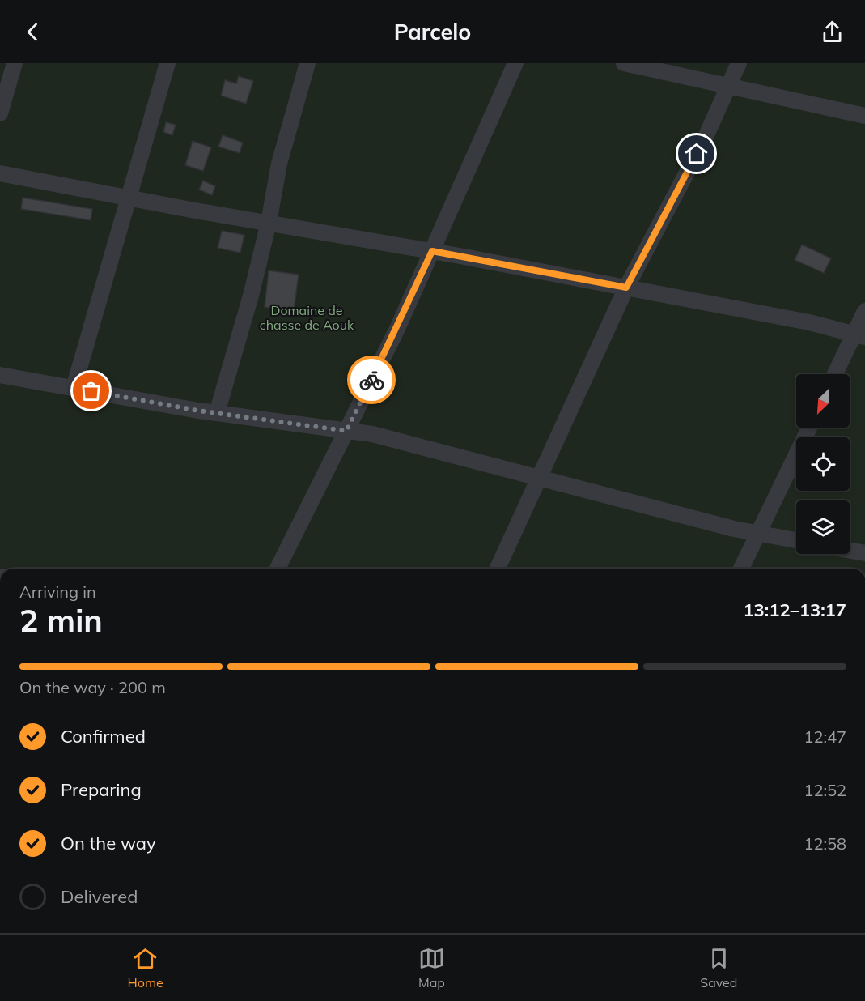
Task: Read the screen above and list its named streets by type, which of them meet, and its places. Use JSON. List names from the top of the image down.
{
  "parks": ["Domaine de chasse de Aouk"],
  "north": "bottom left",
  "page": {
    "header": "Parcelo",
    "heading": ["2 min", "Arriving in", "13:12–13:17"],
    "bar": "On the way · 200 m",
    "list": [
      ["Confirmed", "12:47"],
      ["Preparing", "12:52"],
      ["On the way", "12:58"],
      "Delivered"
    ],
    "tabs": ["Home", "Map", "Saved"]
  }
}
